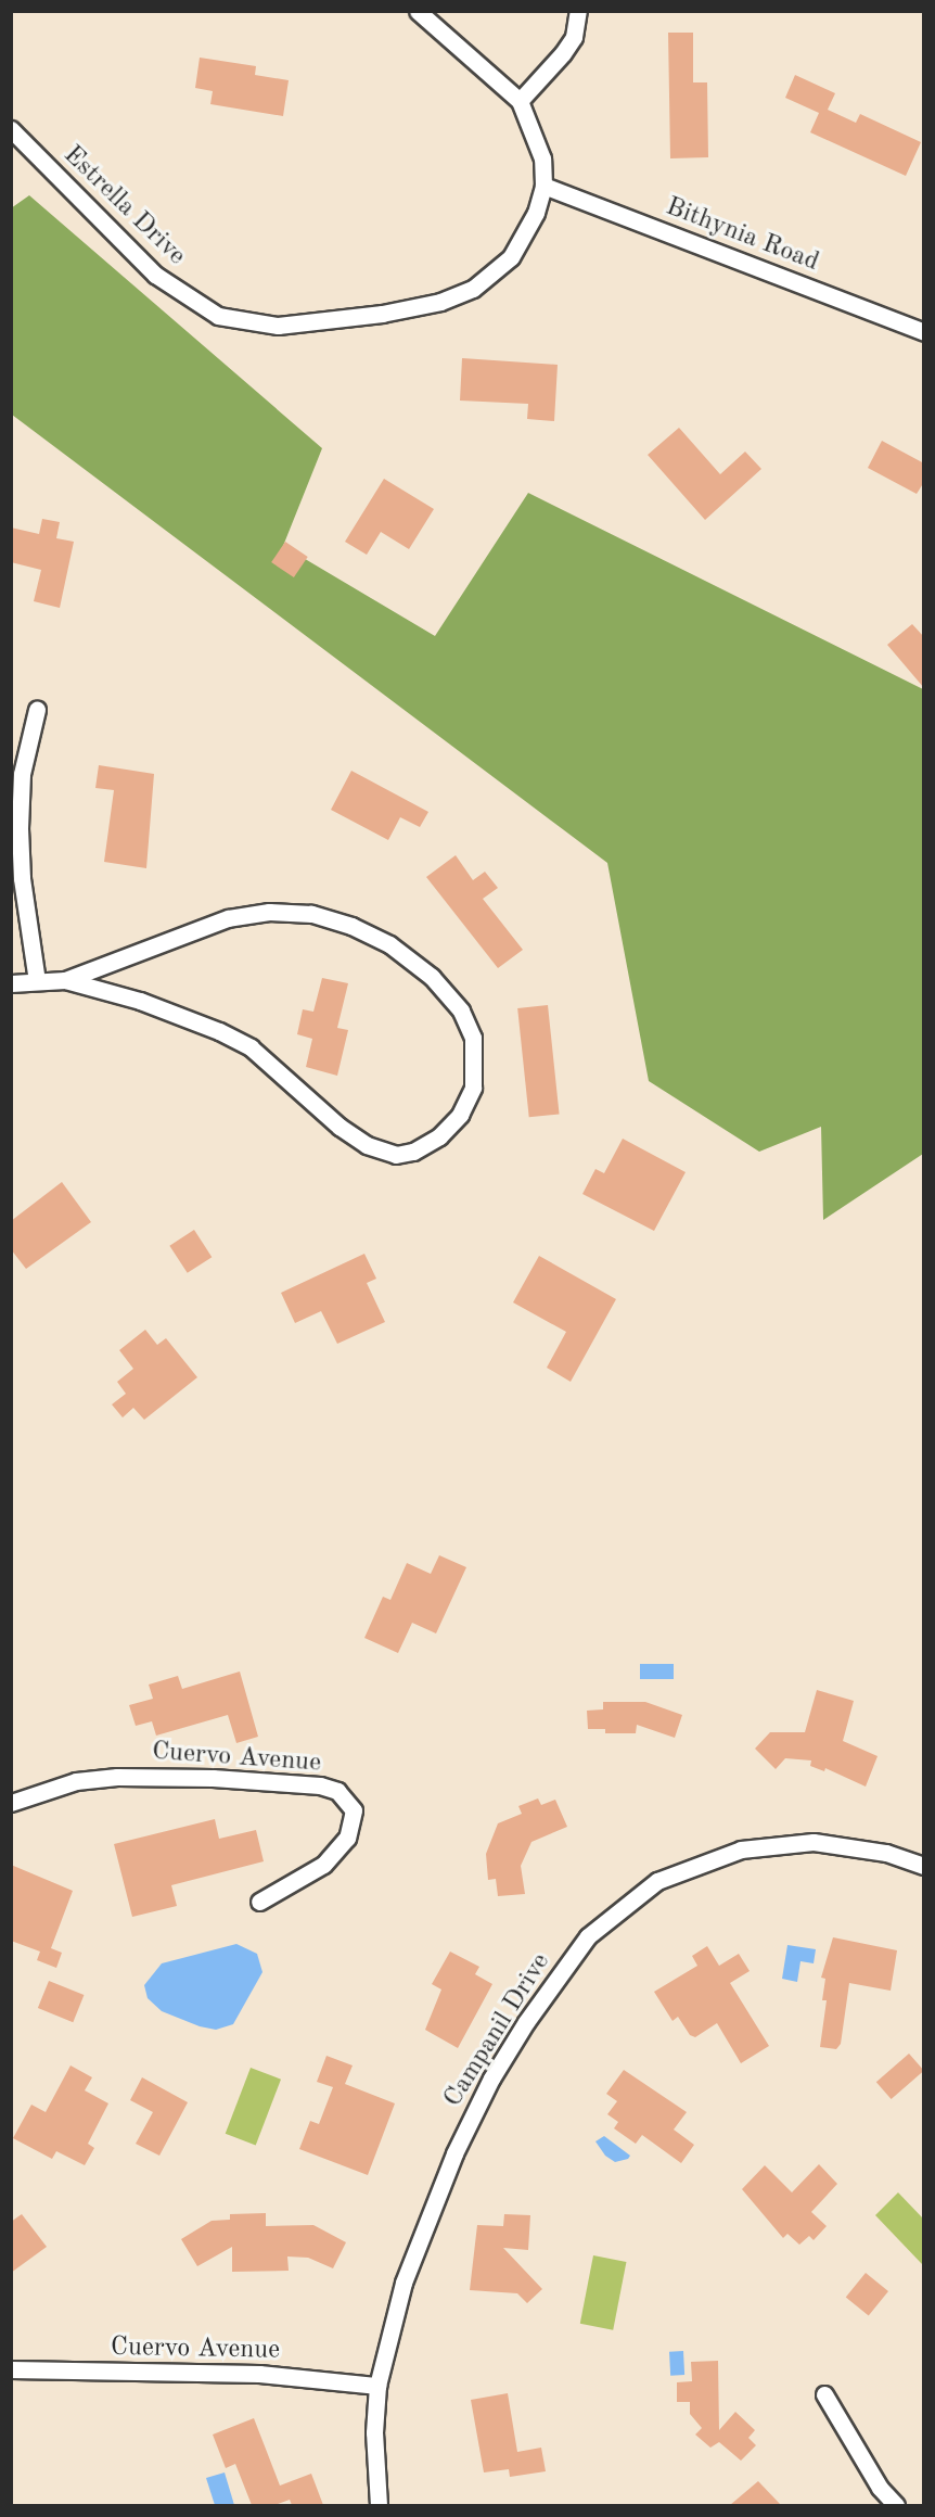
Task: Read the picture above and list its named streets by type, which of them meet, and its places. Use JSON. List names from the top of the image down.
{
  "streets": {
    "street": [
      "Estrella Drive",
      "Bithynia Road",
      "Cuervo Avenue",
      "Campanil Drive"
    ]
  },
  "crossings": [
    ["Estrella Drive", "Bithynia Road"],
    ["Cuervo Avenue", "Campanil Drive"]
  ]
}
